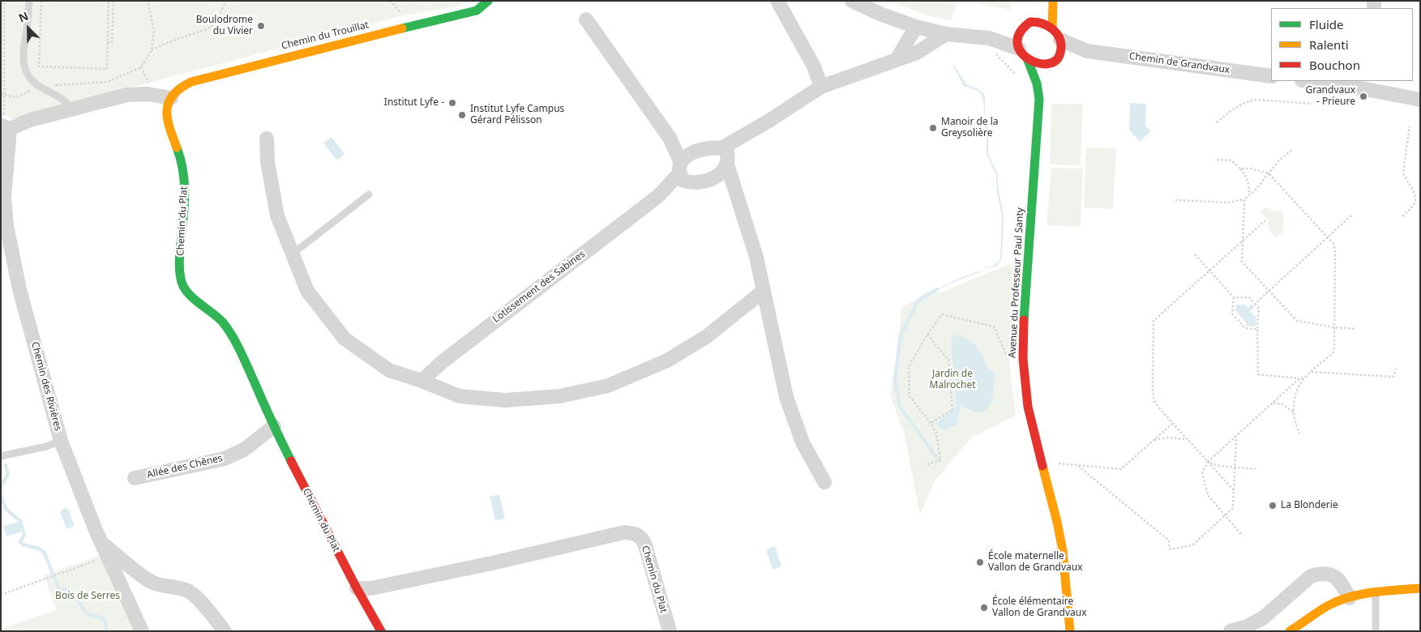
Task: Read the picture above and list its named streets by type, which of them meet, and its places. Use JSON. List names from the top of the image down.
{
  "streets": {
    "street": [
      "Chemin du Trouillat",
      "Chemin de Grandvaux",
      "Chemin du Plat",
      "Avenue du Professeur Paul Santy",
      "Lotissement des Sabines",
      "Chemin des Rivières",
      "Allée des Chênes"
    ]
  },
  "crossings": [
    ["Chemin du Trouillat", "Chemin du Plat"],
    ["Chemin de Grandvaux", "Avenue du Professeur Paul Santy"],
    ["Chemin du Plat", "Allée des Chênes"]
  ],
  "parks": ["Jardin de Malrochet", "Bois de Serres"],
  "places": [
    "Boulodrome du Vivier",
    "Grandvaux - Prieure",
    "Institut Lyfe -",
    "Institut Lyfe Campus Gérard Pélisson",
    "Manoir de la Greysolière",
    "La Blonderie",
    "École maternelle Vallon de Grandvaux",
    "École élémentaire Vallon de Grandvaux"
  ],
  "legend": ["Fluide", "Ralenti", "Bouchon"],
  "north": "top left"
}
